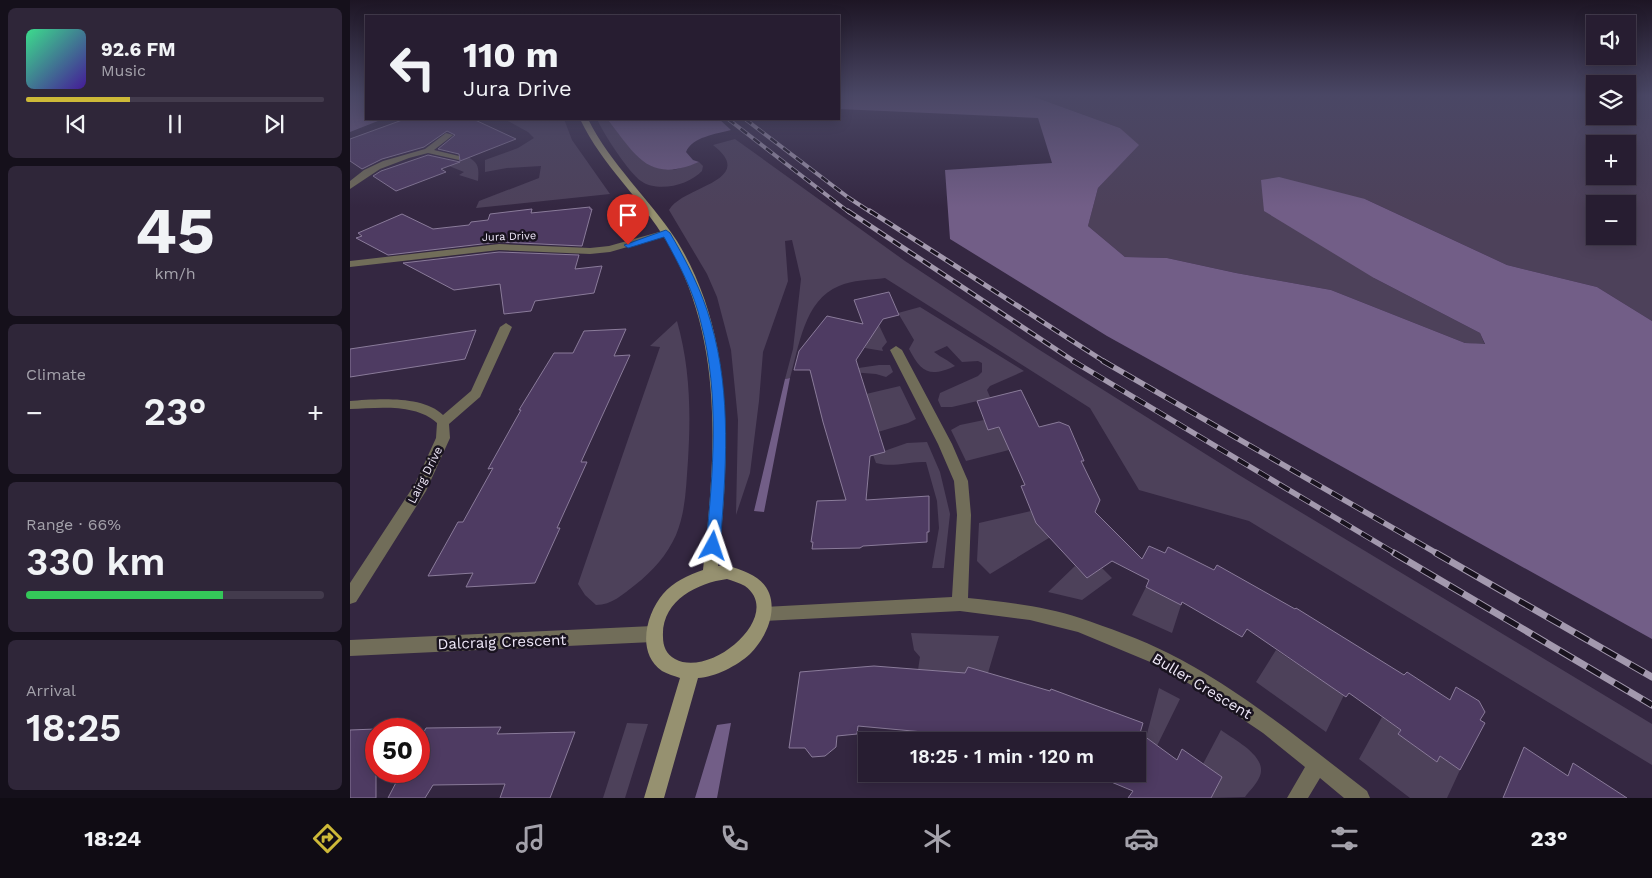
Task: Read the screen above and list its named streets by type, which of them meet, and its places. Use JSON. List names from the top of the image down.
{
  "streets": {
    "street": [
      "Jura Drive",
      "Lairg Drive",
      "Dalcraig Crescent",
      "Buller Crescent"
    ]
  },
  "crossings": [
    ["Dalcraig Crescent", "Buller Crescent"]
  ],
  "page": {
    "map_buttons": ["+", "−"],
    "turn": ["110 m", "Jura Drive"],
    "song": ["92.6 FM", "Music"],
    "tile": [
      ["45", "km/h"],
      "Climate",
      ["Range · 66%", "330 km"],
      ["Arrival", "18:25"]
    ],
    "heat": ["−", "23°", "+"],
    "limit": "50",
    "trip": "18:25 · 1 min · 120 m",
    "tabs": ["18:24", "23°"]
  }
}
